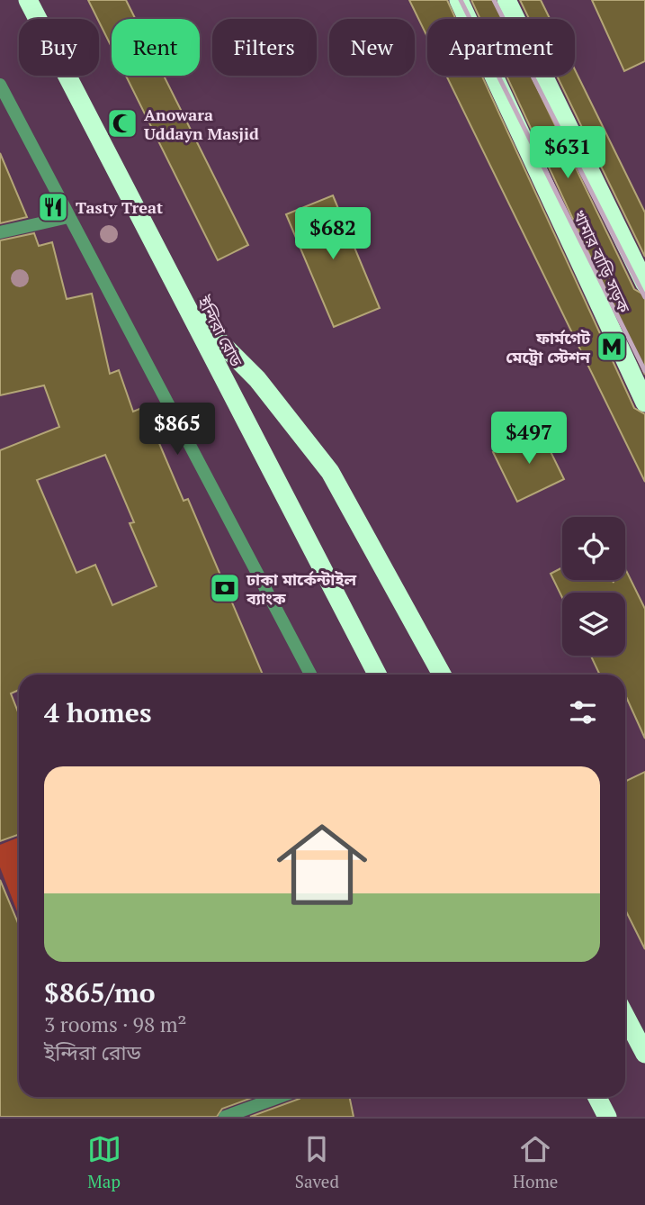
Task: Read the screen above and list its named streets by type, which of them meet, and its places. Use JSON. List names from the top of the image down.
{
  "streets": {
    "highway": ["খামার বাড়ি সড়ক", "ইন্দিরা রোড"]
  },
  "places": {
    "mosque": ["Anowara Uddayn Masjid"],
    "restaurant": ["Tasty Treat"],
    "metro station": ["ফার্মগেট মেট্রো স্টেশন"],
    "bank": ["ঢাকা মার্কেন্টাইল ব্যাংক"]
  },
  "page": {
    "chip": [
      "Buy",
      "Rent",
      "Filters",
      "New",
      "Apartment"
    ],
    "price": [
      "$631",
      "$682",
      "$865",
      "$497"
    ],
    "heading": "4 homes",
    "list": [
      {
        "name": "$865/mo",
        "note": "3 rooms · 98 m² · ইন্দিরা রোড"
      }
    ],
    "tabs": ["Map", "Saved", "Home"]
  }
}
